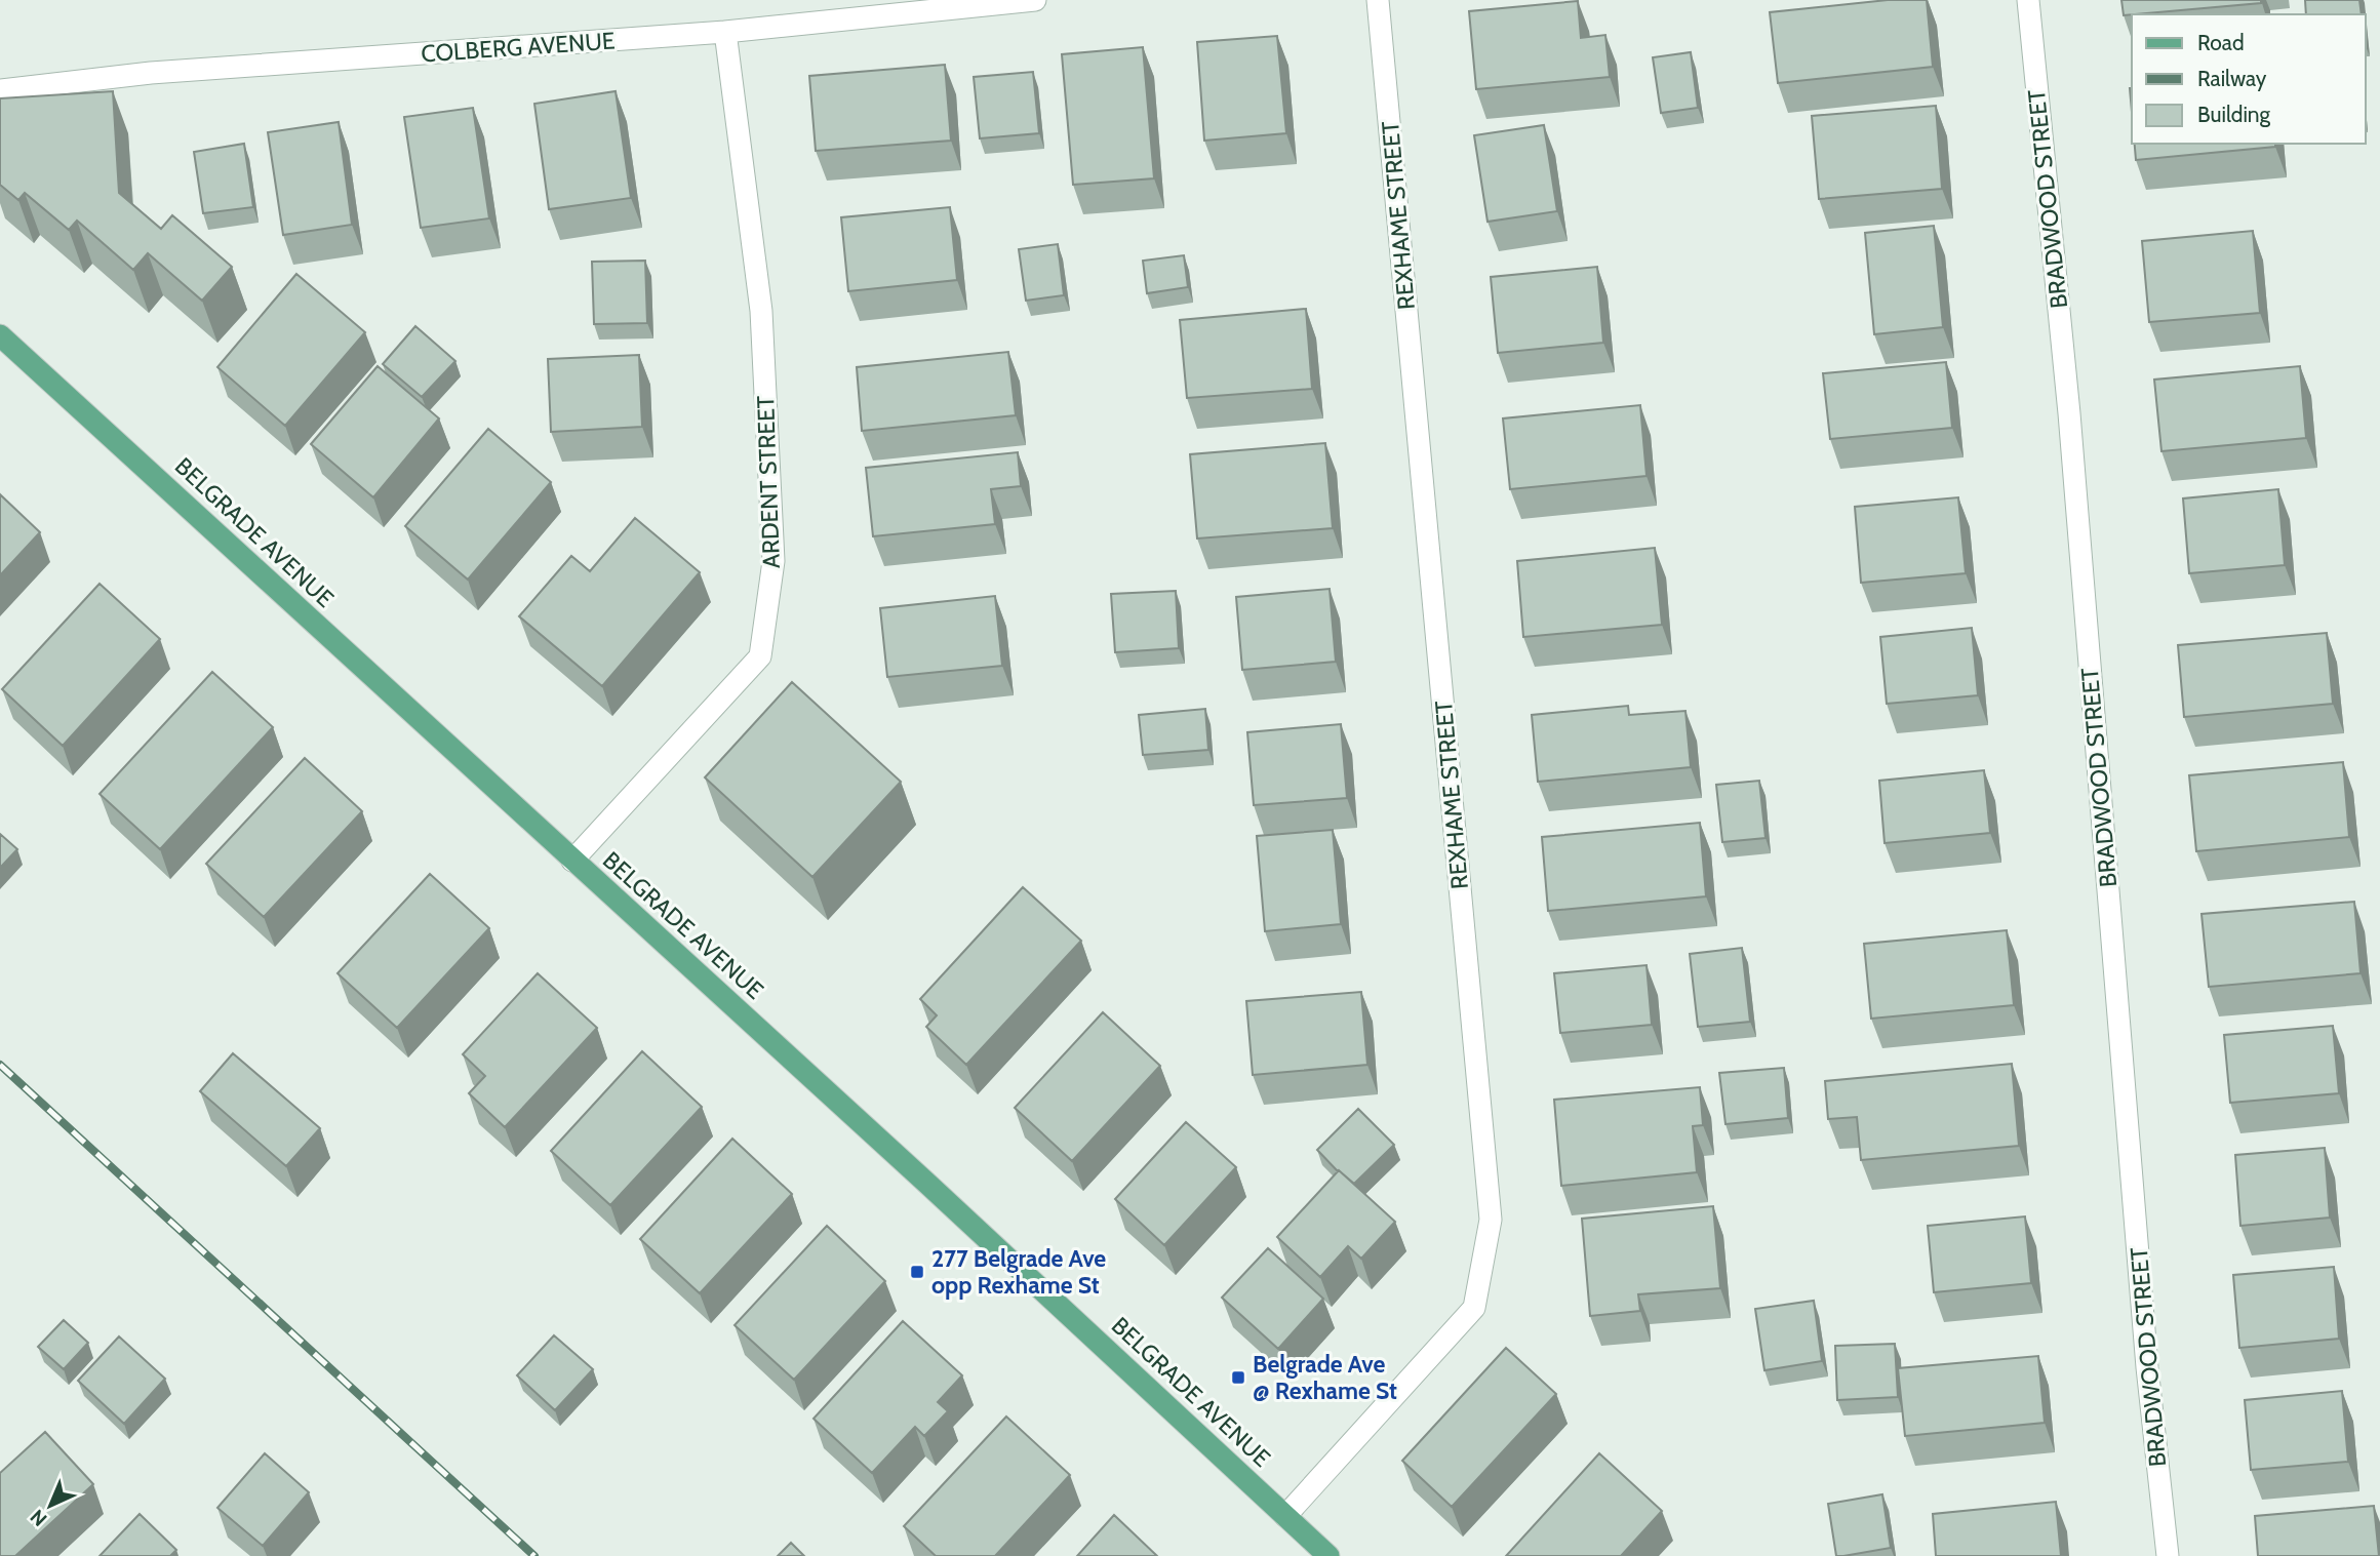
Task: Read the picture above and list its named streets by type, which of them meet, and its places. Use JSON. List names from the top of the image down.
{
  "streets": {
    "main road": ["BELGRADE AVENUE"],
    "street": [
      "COLBERG AVENUE",
      "BRADWOOD STREET",
      "REXHAME STREET",
      "ARDENT STREET"
    ]
  },
  "crossings": [
    ["COLBERG AVENUE", "ARDENT STREET"],
    ["REXHAME STREET", "BELGRADE AVENUE"],
    ["ARDENT STREET", "BELGRADE AVENUE"]
  ],
  "places": {
    "transit": ["277 Belgrade Ave opp Rexhame St", "Belgrade Ave @ Rexhame St"]
  },
  "legend": ["Road", "Railway", "Building"],
  "north": "bottom left"
}
